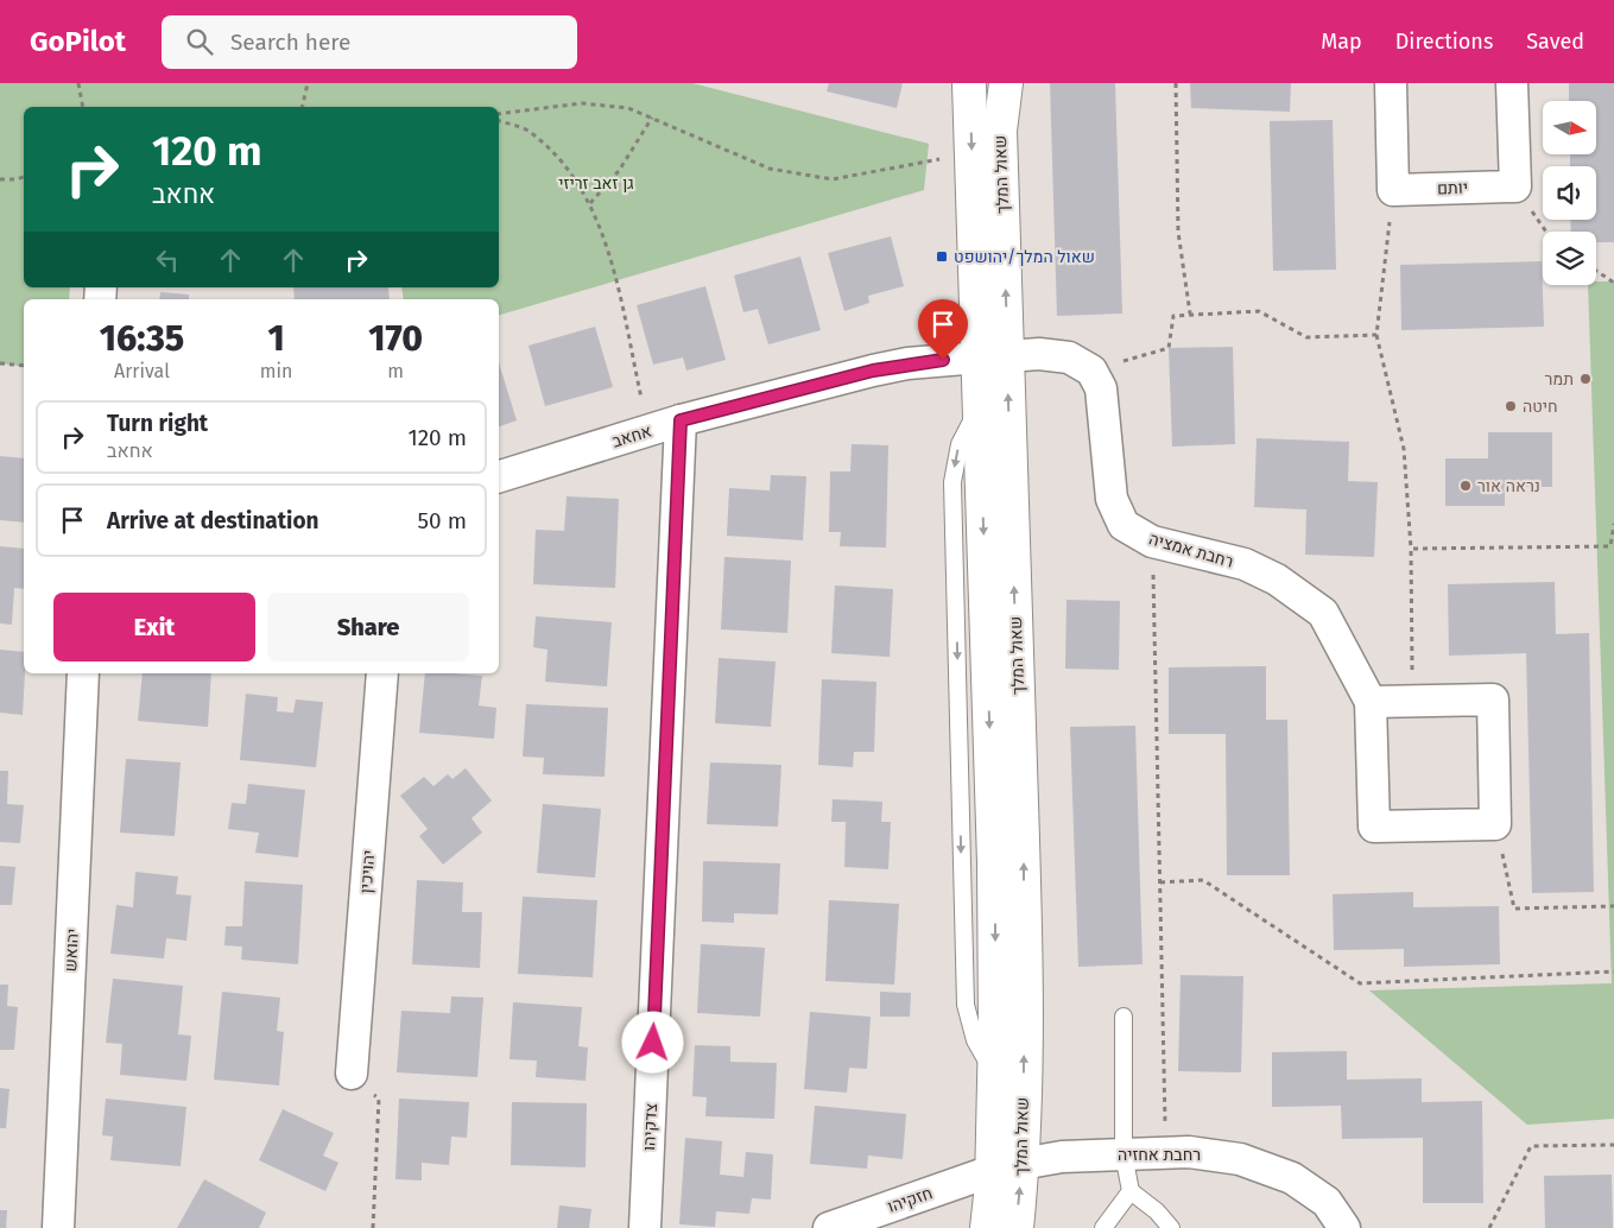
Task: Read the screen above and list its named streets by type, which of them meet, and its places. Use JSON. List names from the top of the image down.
{
  "streets": {
    "street": [
      "שאול המלך",
      "יותם",
      "אחאב",
      "רחבת אמציה",
      "יהויכין",
      "יהואש",
      "צדקיהו",
      "רחבת אחזיה",
      "חזקיהו"
    ]
  },
  "crossings": [
    ["שאול המלך", "אחאב"],
    ["שאול המלך", "רחבת אחזיה"],
    ["שאול המלך", "חזקיהו"],
    ["אחאב", "צדקיהו"],
    ["רחבת אחזיה", "חזקיהו"]
  ],
  "parks": ["גן זאב זריזי"],
  "places": {
    "transit": ["שאול המלך/יהושפט"],
    "other": ["תמר", "חיטה", "נראה אור"]
  },
  "north": "right",
  "page": {
    "header": "GoPilot",
    "search": "Search here",
    "nav": ["Map", "Directions", "Saved"],
    "turn": ["120 m", "אחאב"],
    "eta": [
      "16:35",
      "Arrival",
      "1",
      "min",
      "170",
      "m"
    ],
    "list": [
      {
        "name": "Turn right",
        "note": "אחאב",
        "value": "120 m"
      },
      {
        "name": "Arrive at destination",
        "value": "50 m"
      }
    ],
    "buttons": ["Exit", "Share"]
  }
}
